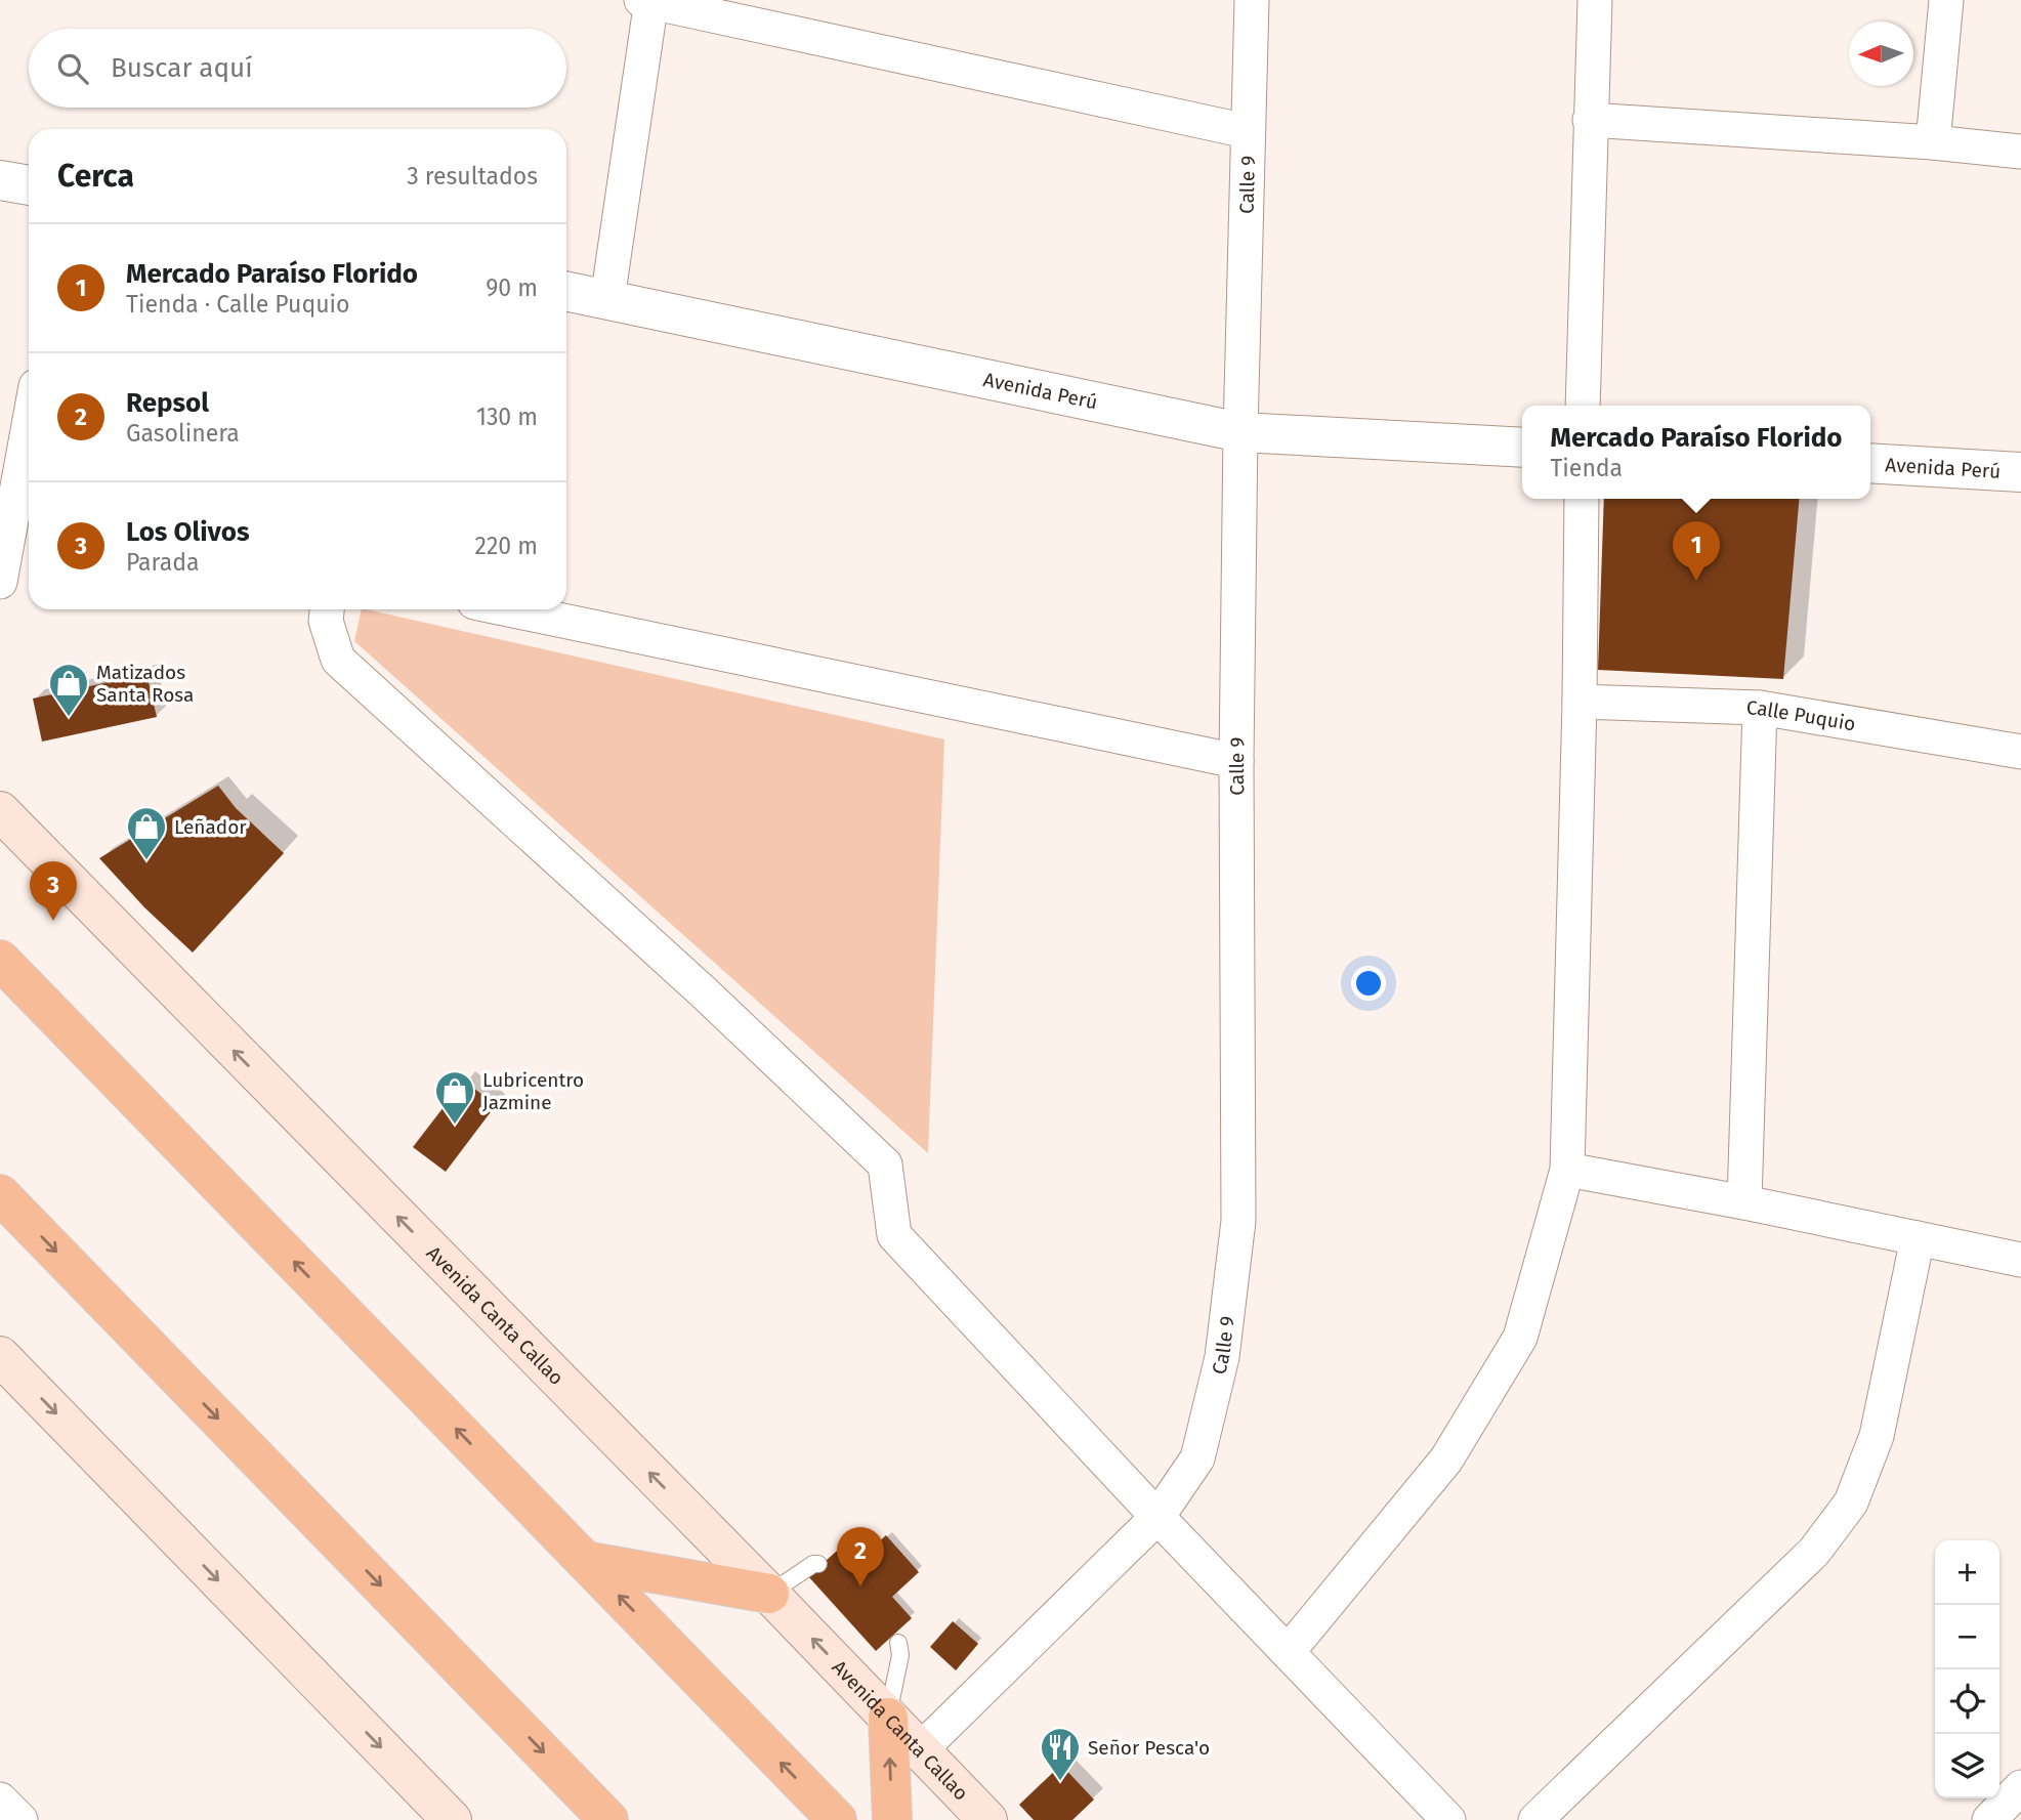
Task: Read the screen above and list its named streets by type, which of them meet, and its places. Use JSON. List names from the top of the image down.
{
  "streets": {
    "main road": ["Avenida Canta Callao"],
    "street": ["Calle 9", "Avenida Perú", "Calle Puquio"]
  },
  "crossings": [
    ["Calle 9", "Avenida Perú"],
    ["Calle 9", "Avenida Canta Callao"]
  ],
  "one_way": ["Avenida Canta Callao"],
  "places": {
    "shop": ["Matizados Santa Rosa", "Leñador", "Lubricentro Jazmine"],
    "restaurant": ["Señor Pesca'o"]
  },
  "north": "left",
  "page": {
    "search": "Buscar aquí",
    "heading": ["Cerca", "3 resultados"],
    "list": [
      {
        "mark": "1",
        "name": "Mercado Paraíso Florido",
        "note": "Tienda · Calle Puquio",
        "value": "90 m"
      },
      {
        "mark": "2",
        "name": "Repsol",
        "note": "Gasolinera",
        "value": "130 m"
      },
      {
        "mark": "3",
        "name": "Los Olivos",
        "note": "Parada",
        "value": "220 m"
      }
    ],
    "popup": ["Mercado Paraíso Florido", "Tienda"],
    "pins": ["1", "3", "2"],
    "map_buttons": ["+", "−"]
  }
}
